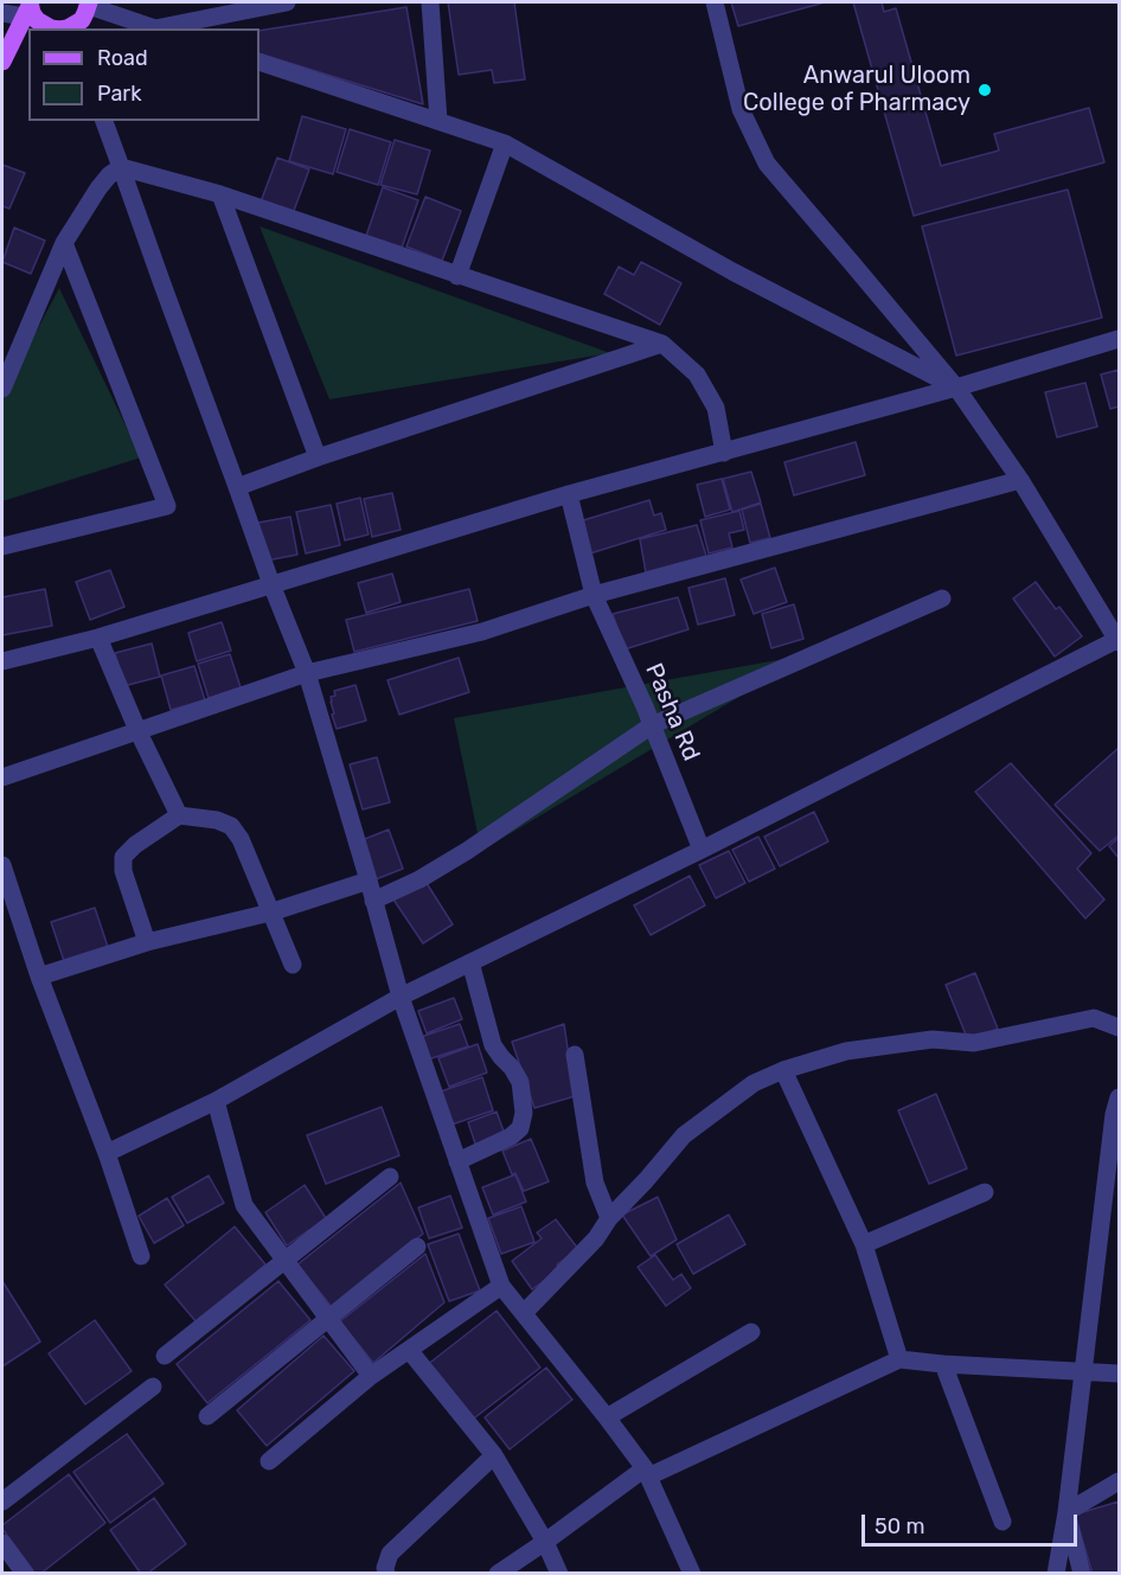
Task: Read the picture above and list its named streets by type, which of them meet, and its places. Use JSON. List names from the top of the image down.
{
  "streets": {
    "street": ["Pasha Rd"]
  },
  "places": ["Anwarul Uloom College of Pharmacy"],
  "legend": ["Road", "Park"],
  "scale_bar": "50 m"
}
